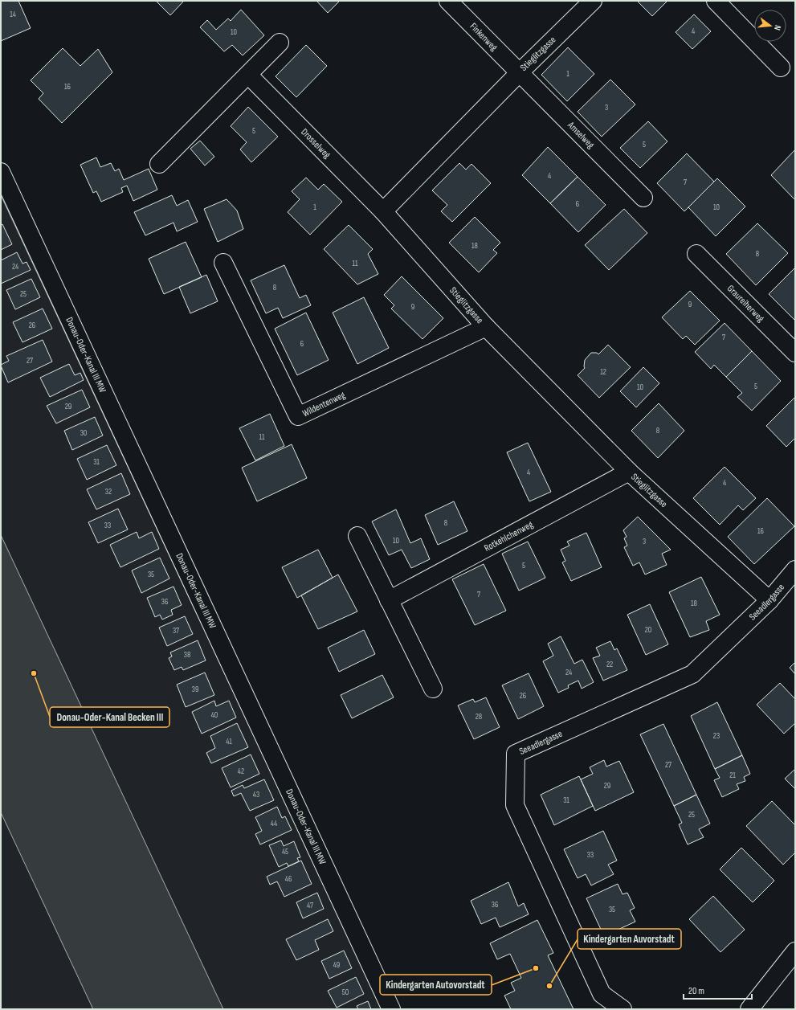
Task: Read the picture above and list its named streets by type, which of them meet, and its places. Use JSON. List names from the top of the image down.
{
  "streets": {
    "street": [
      "Finkenweg",
      "Stieglitzgasse",
      "Amselweg",
      "Drosselweg",
      "Graureiherweg",
      "Donau-Oder-Kanal III MW",
      "Wildentenweg",
      "Rotkehlchenweg",
      "Seeadlergasse"
    ]
  },
  "crossings": [
    ["Finkenweg", "Stieglitzgasse"],
    ["Finkenweg", "Amselweg"],
    ["Stieglitzgasse", "Amselweg"],
    ["Stieglitzgasse", "Drosselweg"],
    ["Stieglitzgasse", "Wildentenweg"],
    ["Stieglitzgasse", "Rotkehlchenweg"],
    ["Stieglitzgasse", "Seeadlergasse"]
  ],
  "places": ["Donau-Oder-Kanal Becken III", "Kindergarten Autovorstadt", "Kindergarten Auvorstadt"],
  "house_numbers": [
    "14",
    "4",
    "10",
    "1",
    "16",
    "3",
    "5",
    "5",
    "4",
    "7",
    "6",
    "1",
    "10",
    "18",
    "8",
    "11",
    "24",
    "8",
    "25",
    "9",
    "9",
    "26",
    "7",
    "6",
    "27",
    "12",
    "5",
    "10",
    "29",
    "8",
    "30",
    "11",
    "31",
    "4",
    "4",
    "32",
    "8",
    "33",
    "16",
    "10",
    "3",
    "5",
    "35",
    "7",
    "36",
    "18",
    "20",
    "37",
    "38",
    "22",
    "24",
    "39",
    "26",
    "40",
    "28",
    "23",
    "41",
    "27",
    "42",
    "21",
    "29",
    "43",
    "31",
    "25",
    "44",
    "45",
    "33",
    "46",
    "36",
    "47",
    "35",
    "49",
    "50"
  ],
  "scale_bar": "20 m",
  "north": "right"
}
